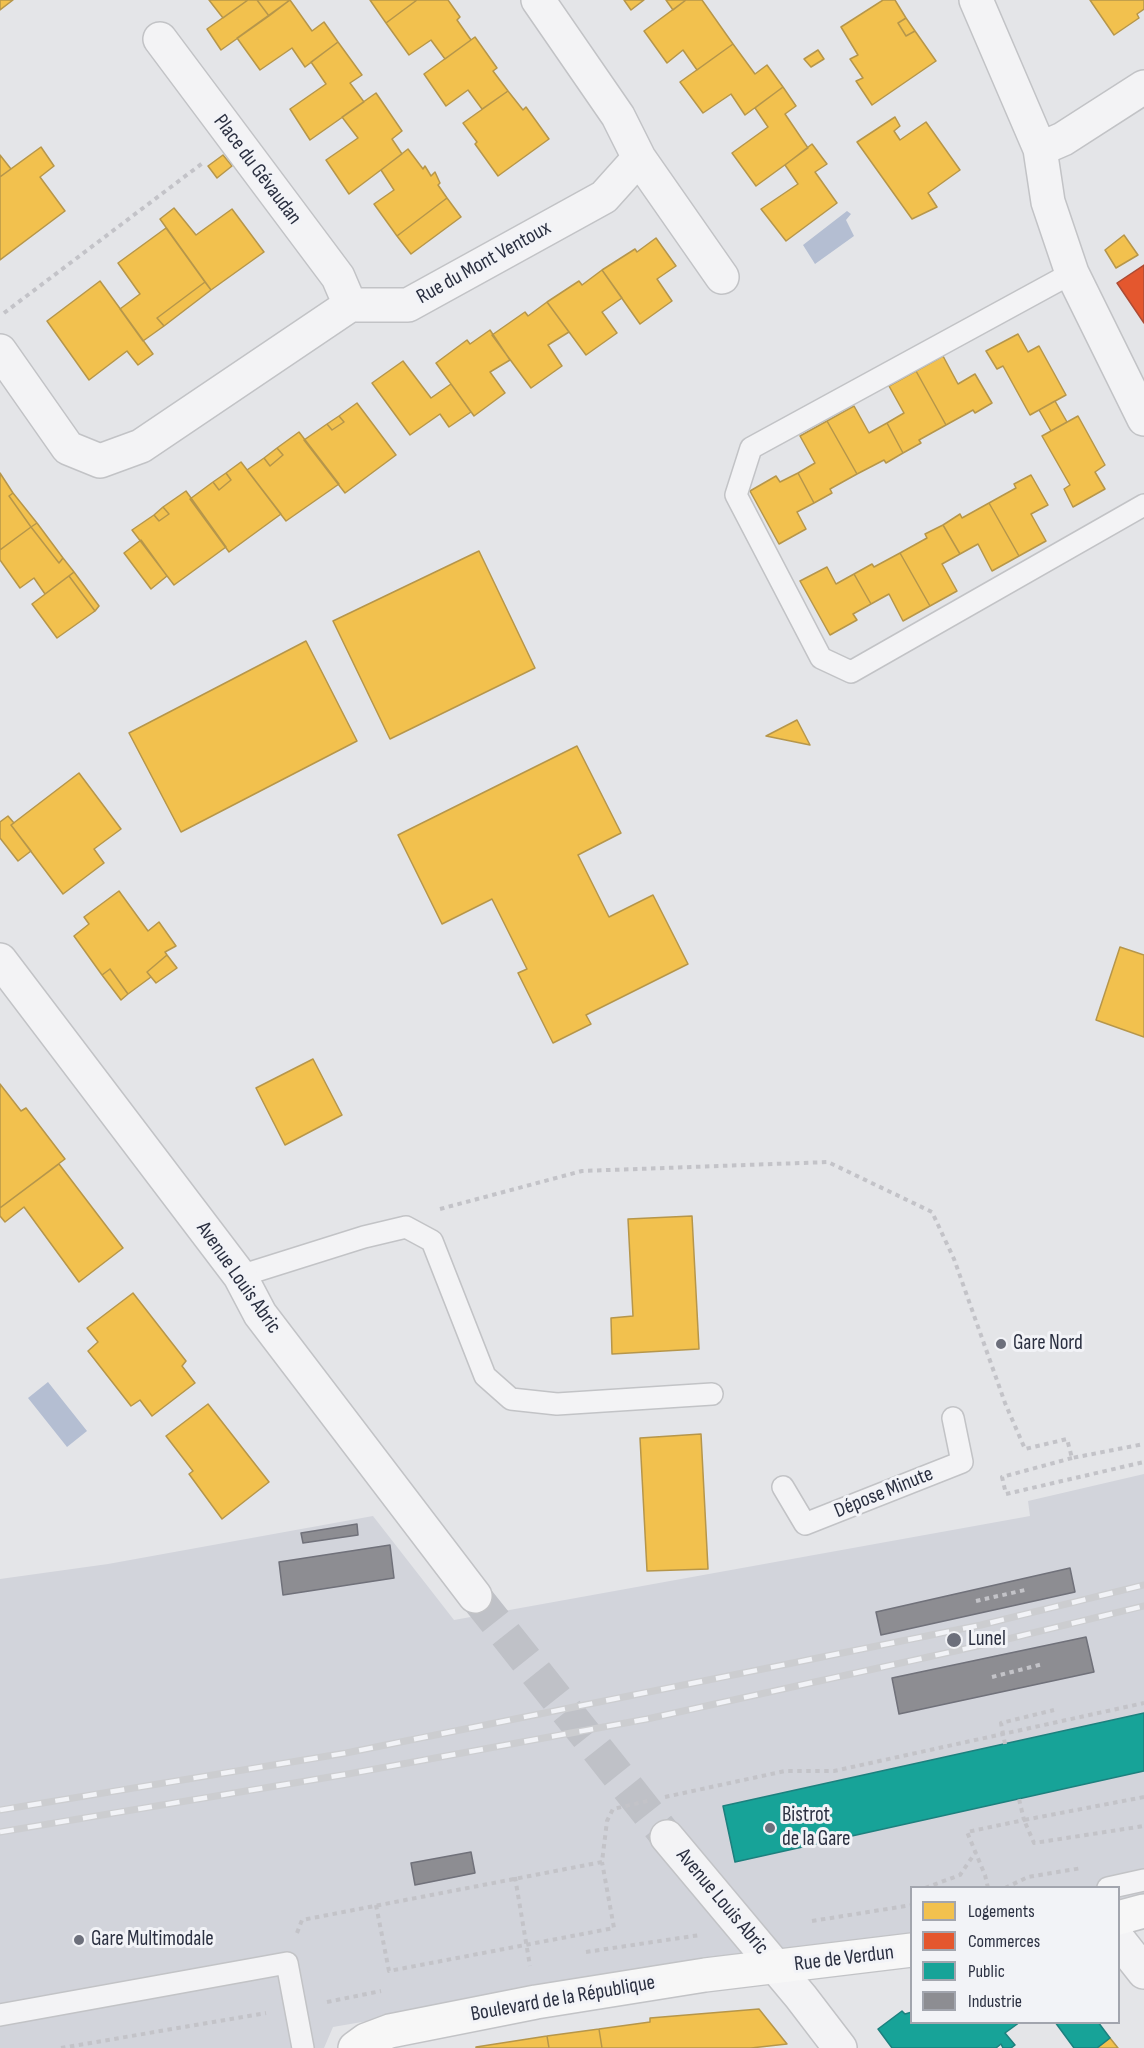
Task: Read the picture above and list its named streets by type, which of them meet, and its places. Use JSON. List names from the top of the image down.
{
  "streets": {
    "main road": ["Rue de Verdun", "Boulevard de la République"],
    "street": ["Place du Gévaudan", "Rue du Mont Ventoux", "Avenue Louis Abric"],
    "lane": ["Dépose Minute"]
  },
  "crossings": [
    ["Place du Gévaudan", "Rue du Mont Ventoux"],
    ["Avenue Louis Abric", "Rue de Verdun"],
    ["Avenue Louis Abric", "Boulevard de la République"],
    ["Rue de Verdun", "Boulevard de la République"]
  ],
  "places": [
    "Gare Nord",
    "Lunel",
    "Bistrot de la Gare",
    "Gare Multimodale"
  ],
  "legend": [
    "Logements",
    "Commerces",
    "Public",
    "Industrie"
  ]
}
